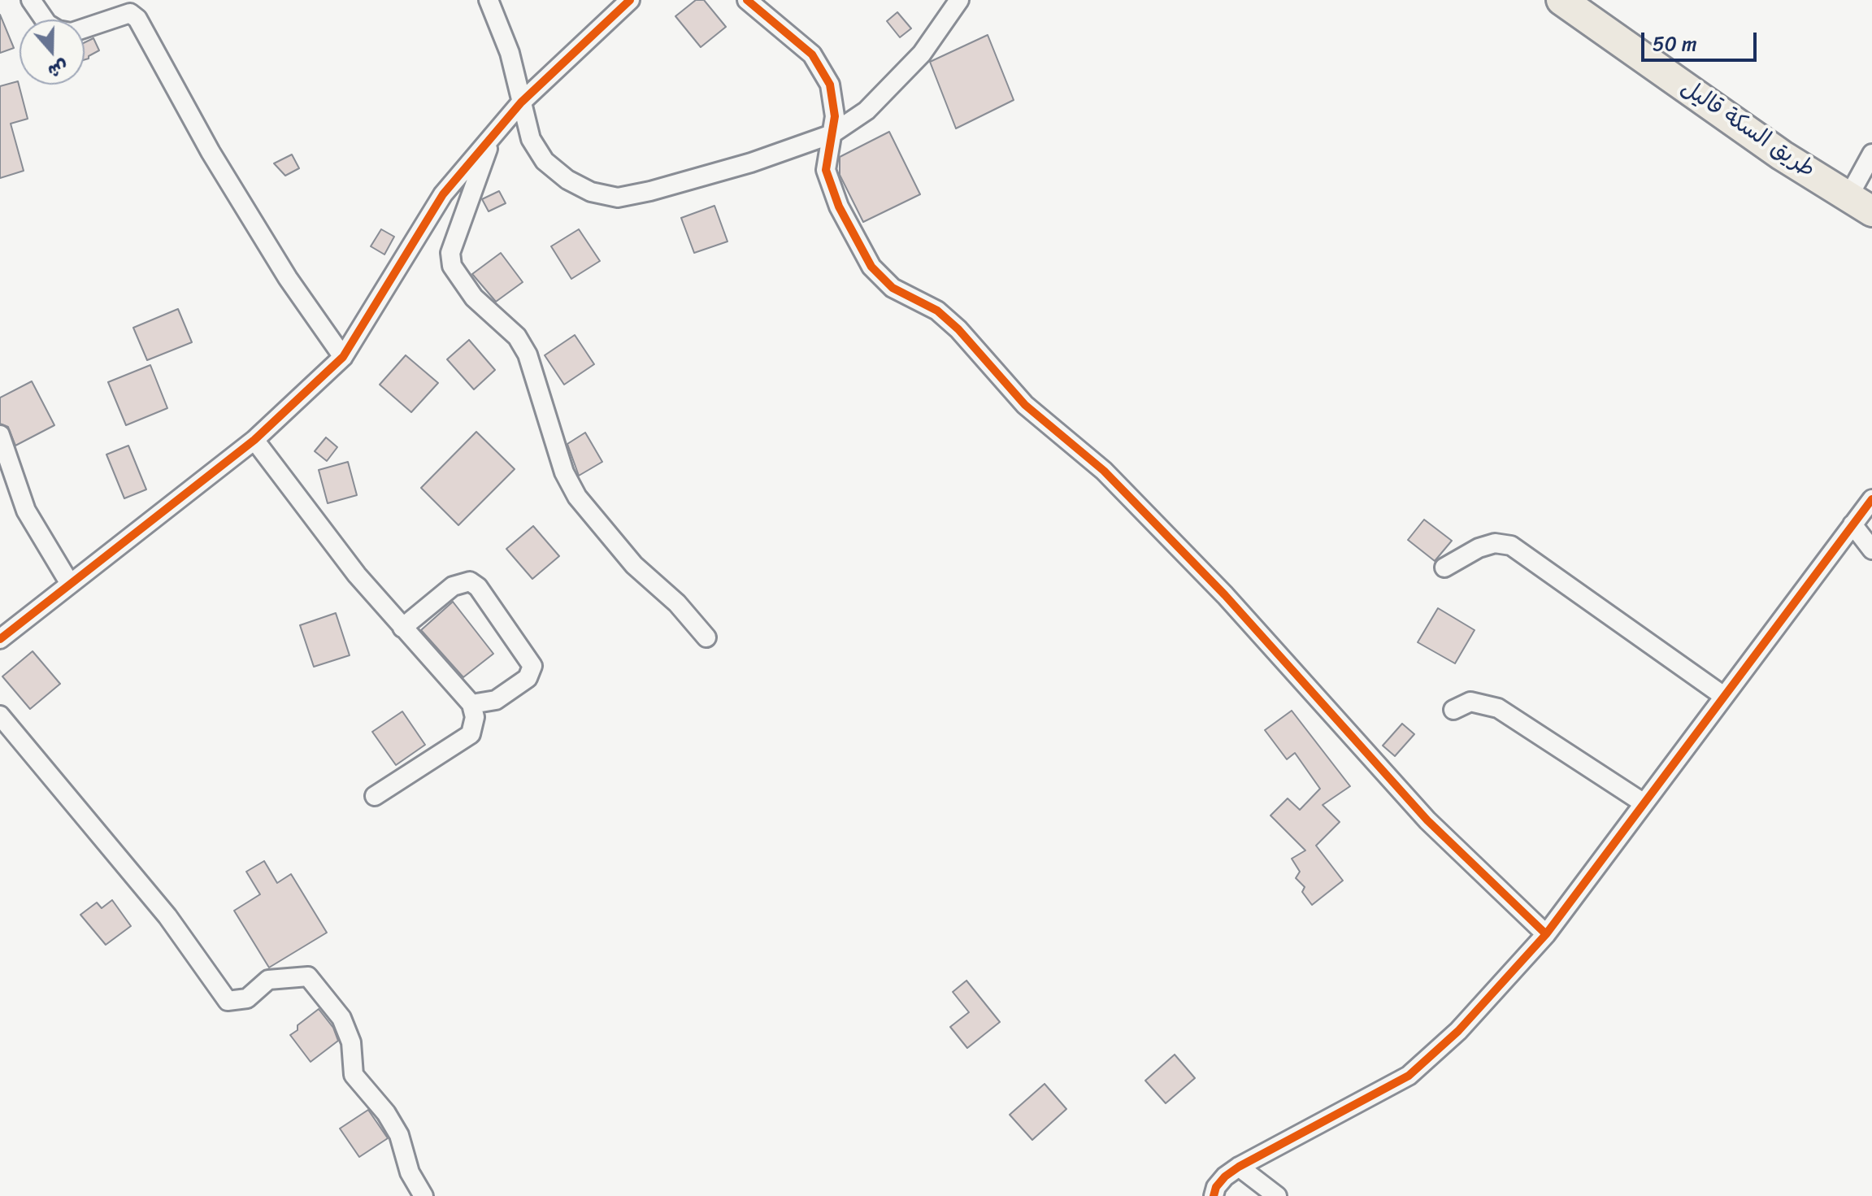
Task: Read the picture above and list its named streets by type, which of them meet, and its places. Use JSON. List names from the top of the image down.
{
  "streets": {
    "main road": ["طريق السكة قاليل"]
  },
  "scale_bar": "50 m",
  "north": "bottom"
}
